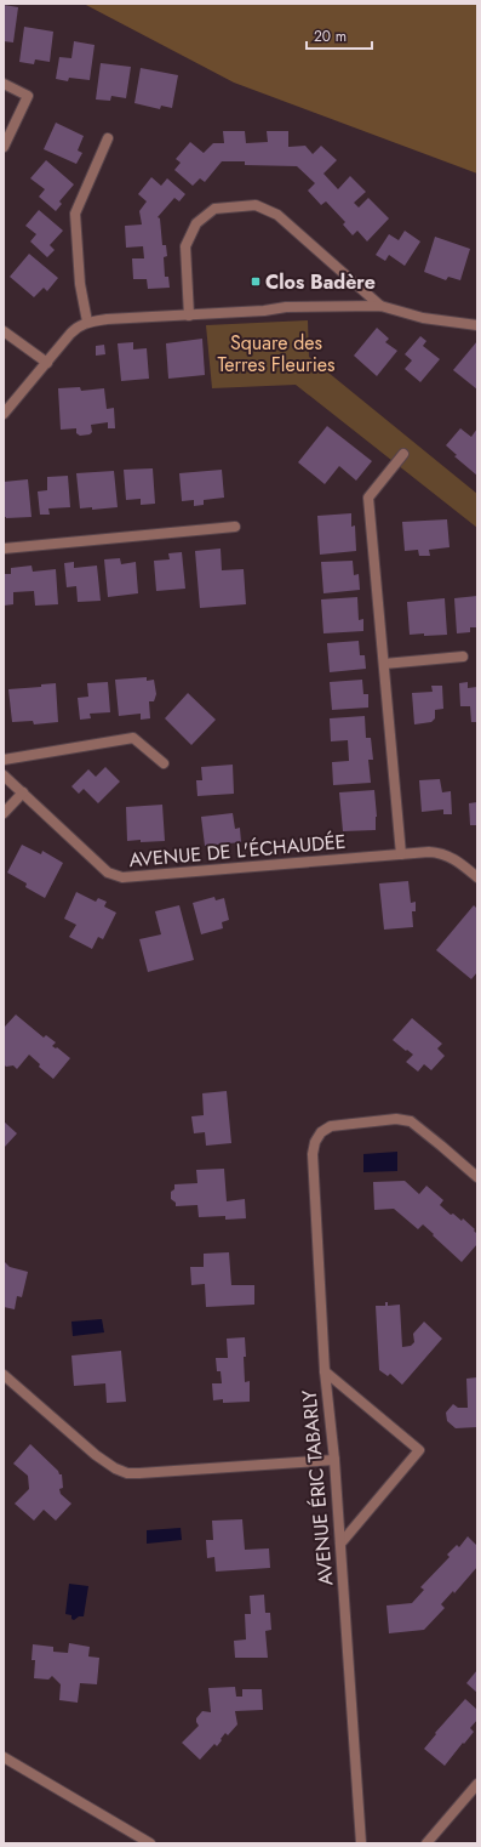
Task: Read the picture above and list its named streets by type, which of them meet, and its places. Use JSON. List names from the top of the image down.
{
  "streets": {
    "street": ["AVENUE DE L'ÉCHAUDÉE", "AVENUE ÉRIC TABARLY"]
  },
  "parks": ["Square des Terres Fleuries"],
  "places": {
    "transit": ["Clos Badère"]
  },
  "scale_bar": "20 m"
}
